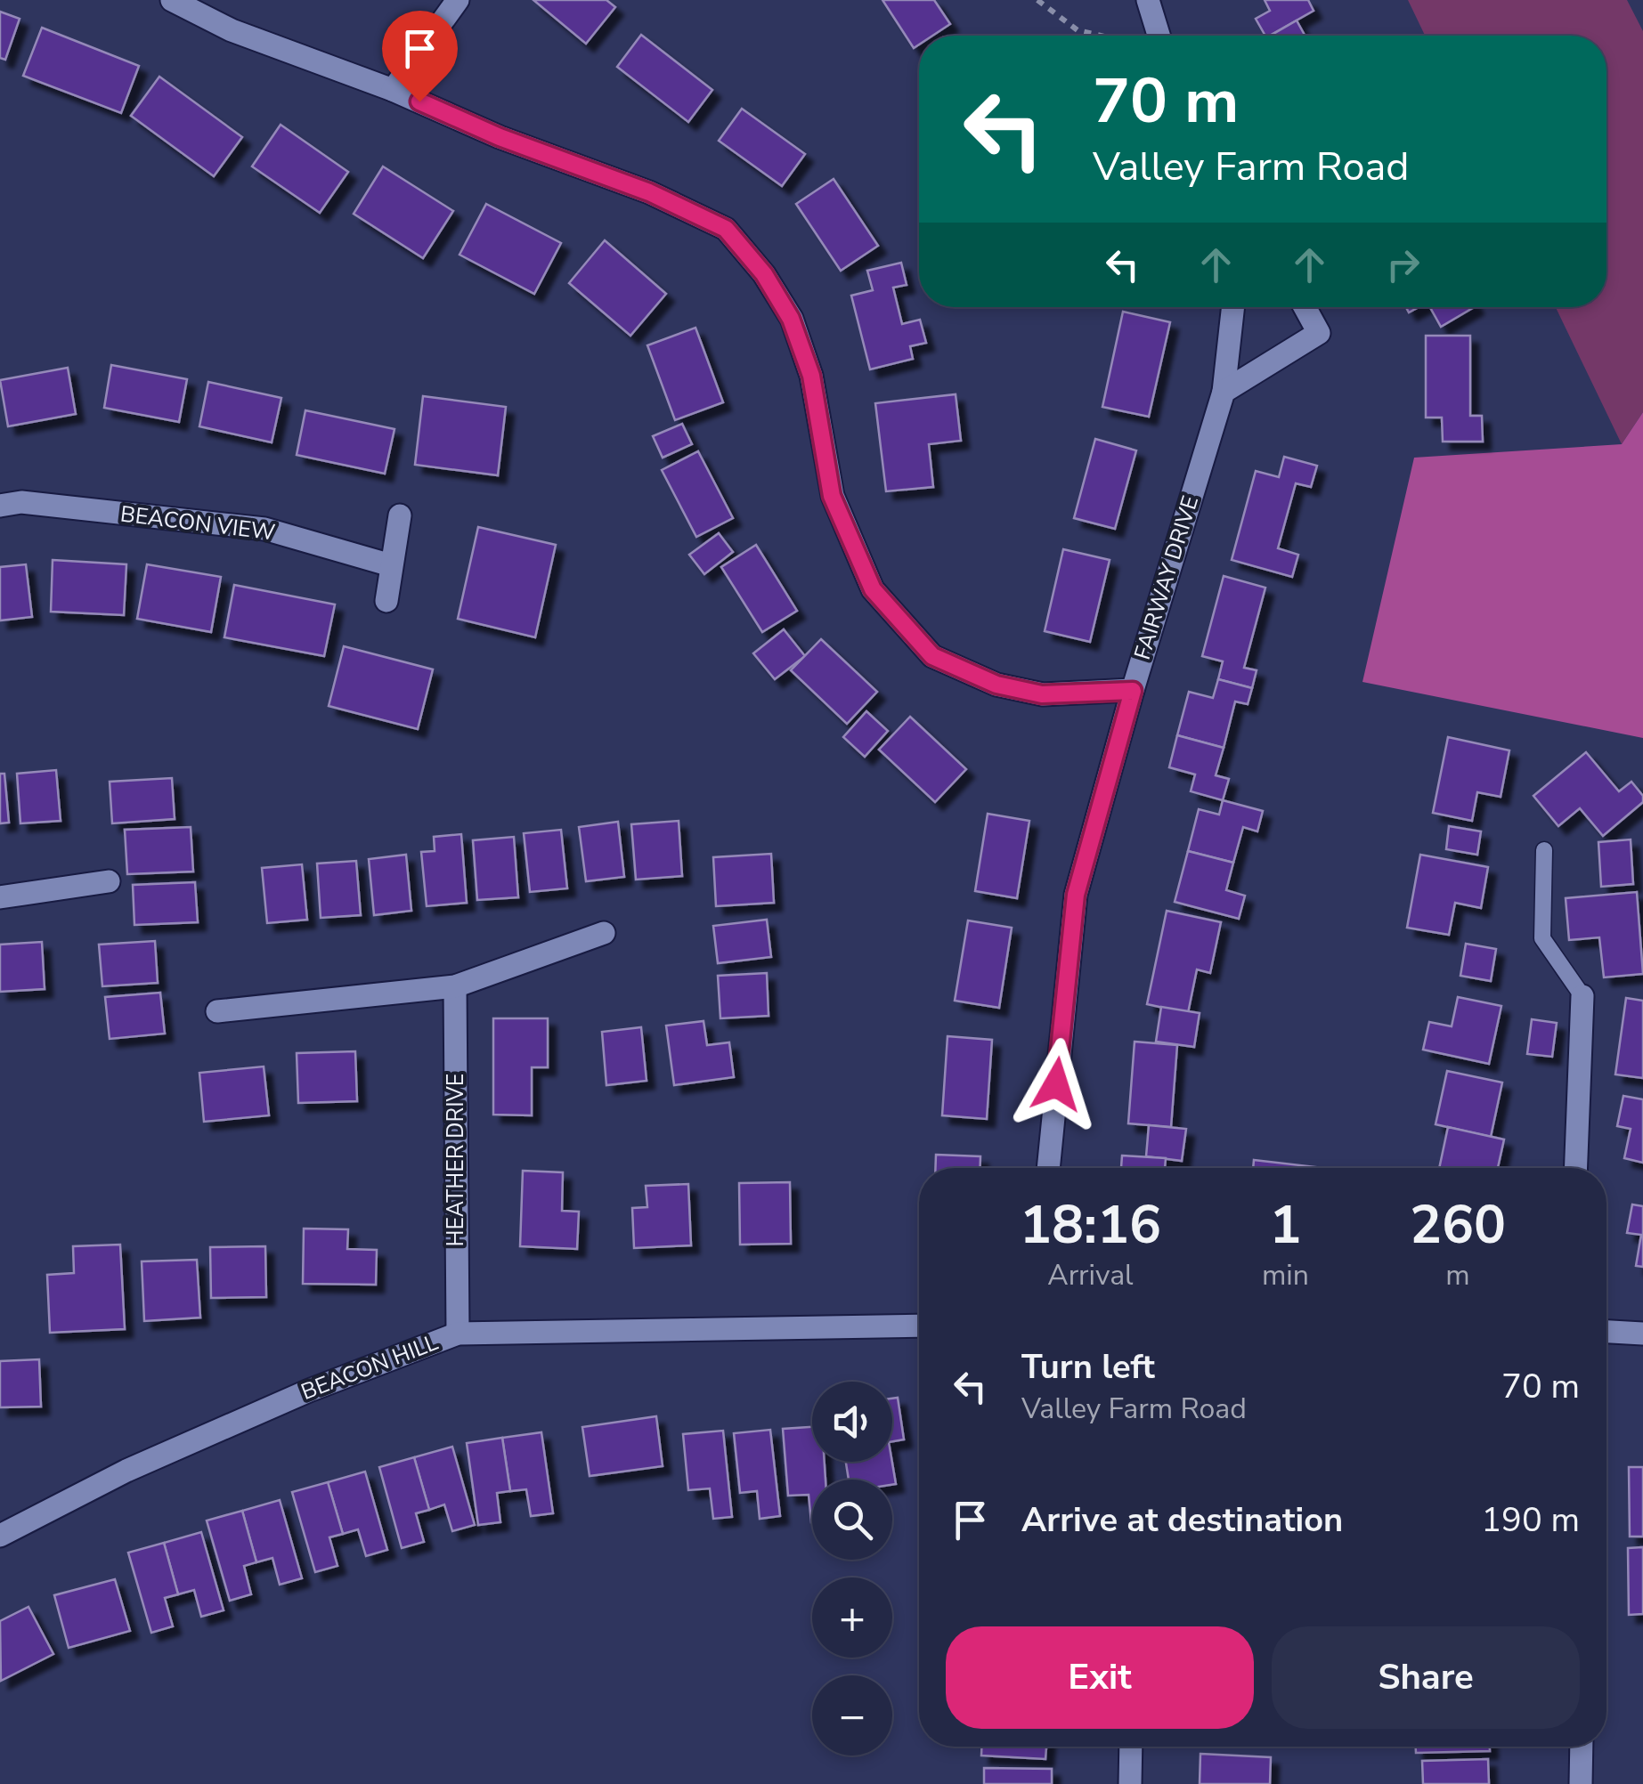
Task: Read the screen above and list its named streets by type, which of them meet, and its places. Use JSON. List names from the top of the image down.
{
  "streets": {
    "street": [
      "BEACON VIEW",
      "FAIRWAY DRIVE",
      "HEATHER DRIVE",
      "BEACON HILL"
    ]
  },
  "crossings": [
    ["HEATHER DRIVE", "BEACON HILL"]
  ],
  "page": {
    "turn": ["70 m", "Valley Farm Road"],
    "eta": [
      "18:16",
      "Arrival",
      "1",
      "min",
      "260",
      "m"
    ],
    "list": [
      {
        "name": "Turn left",
        "note": "Valley Farm Road",
        "value": "70 m"
      },
      {
        "name": "Arrive at destination",
        "value": "190 m"
      }
    ],
    "map_buttons": ["+", "−"],
    "buttons": ["Exit", "Share"]
  }
}
